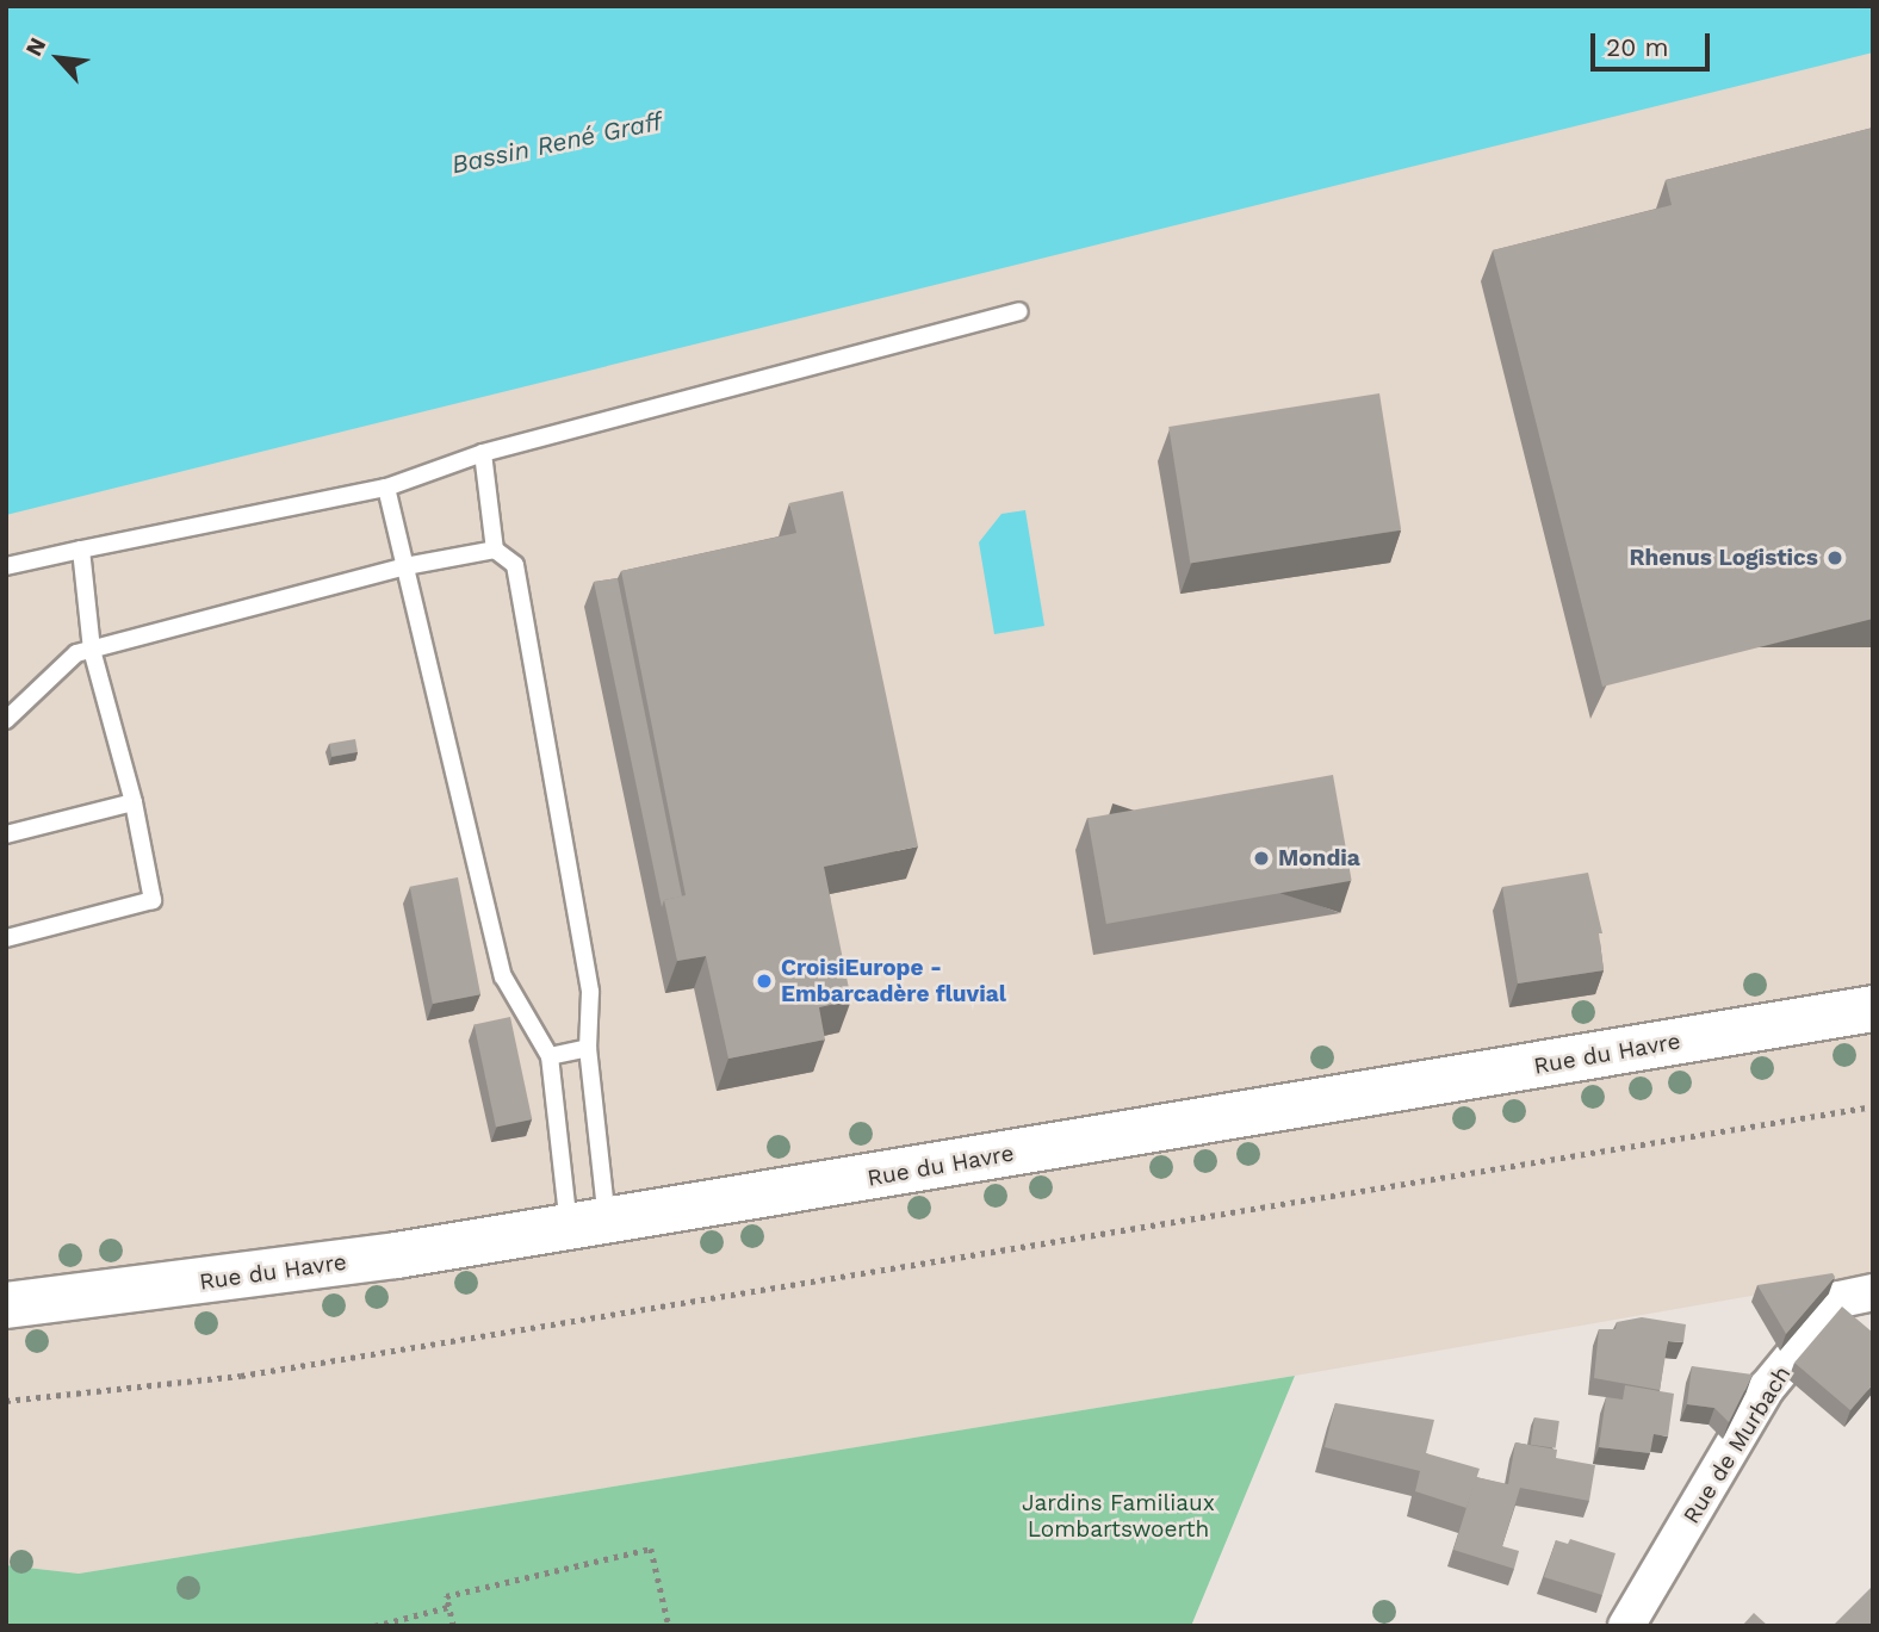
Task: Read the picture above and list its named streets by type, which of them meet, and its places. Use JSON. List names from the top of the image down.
{
  "streets": {
    "main road": ["Rue du Havre"],
    "street": ["Rue de Murbach"]
  },
  "water": ["Bassin René Graff"],
  "parks": ["Jardins Familiaux Lombartswoerth"],
  "places": ["Rhenus Logistics", "Mondia", "CroisiEurope - Embarcadère fluvial"],
  "scale_bar": "20 m",
  "north": "top left"
}
